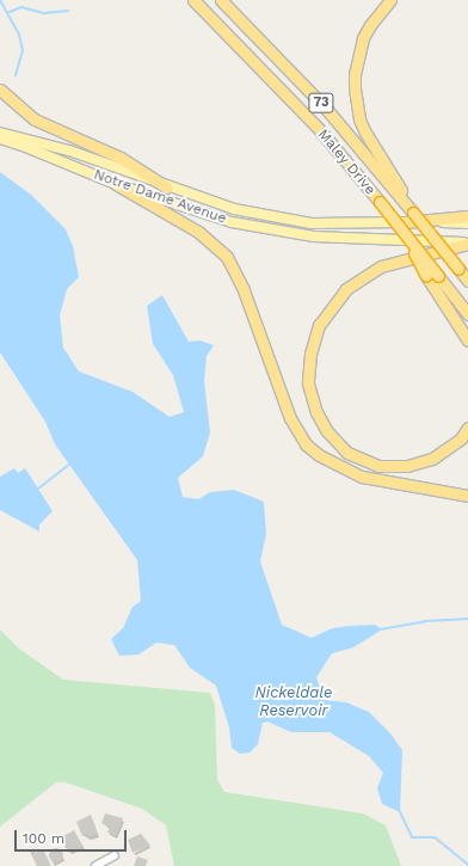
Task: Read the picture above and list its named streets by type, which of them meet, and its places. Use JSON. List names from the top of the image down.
{
  "streets": {
    "highway": ["73", "Maley Drive"],
    "main road": ["Notre Dame Avenue"]
  },
  "crossings": [
    ["Maley Drive", "Notre Dame Avenue"]
  ],
  "water": ["Nickeldale Reservoir"],
  "scale_bar": "100 m"
}
